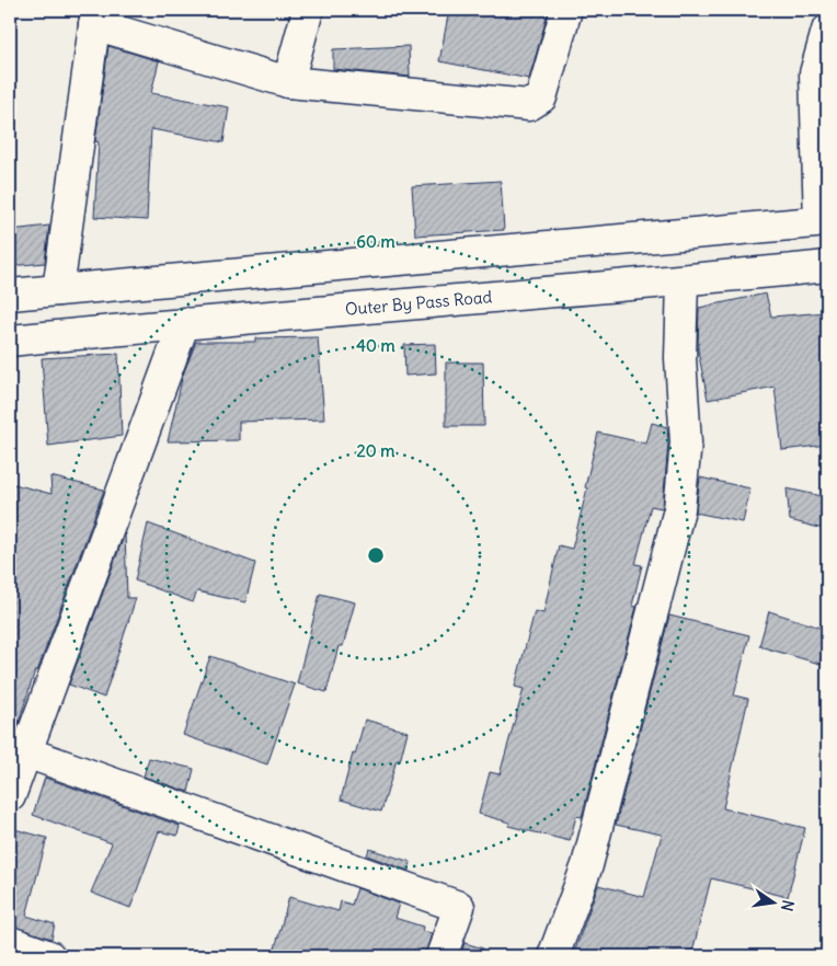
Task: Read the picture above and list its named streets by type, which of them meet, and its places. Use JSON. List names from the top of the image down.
{
  "streets": {
    "street": ["Outer By Pass Road"]
  },
  "north": "right",
  "rings": ["60 m", "40 m", "20 m"]
}
